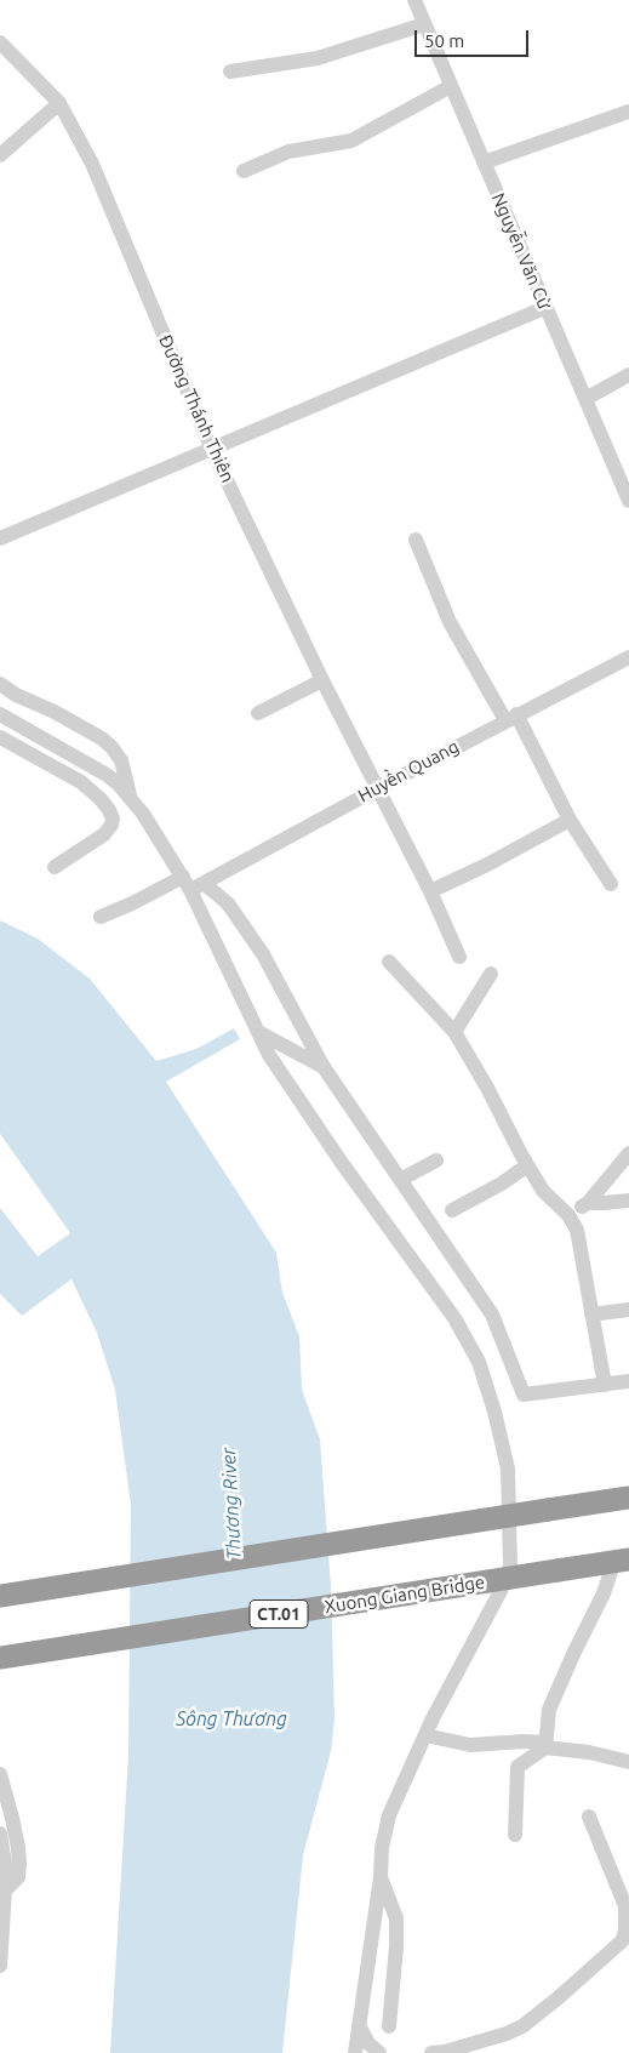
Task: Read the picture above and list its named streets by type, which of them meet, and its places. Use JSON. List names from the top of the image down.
{
  "streets": {
    "highway": ["Xuong Giang Bridge", "CT.01"],
    "street": ["Nguyễn Văn Cừ", "Đường Thánh Thiên", "Huyền Quang"]
  },
  "crossings": [
    ["Đường Thánh Thiên", "Huyền Quang"]
  ],
  "water": ["Thương River", "Sông Thương"],
  "scale_bar": "50 m"
}
